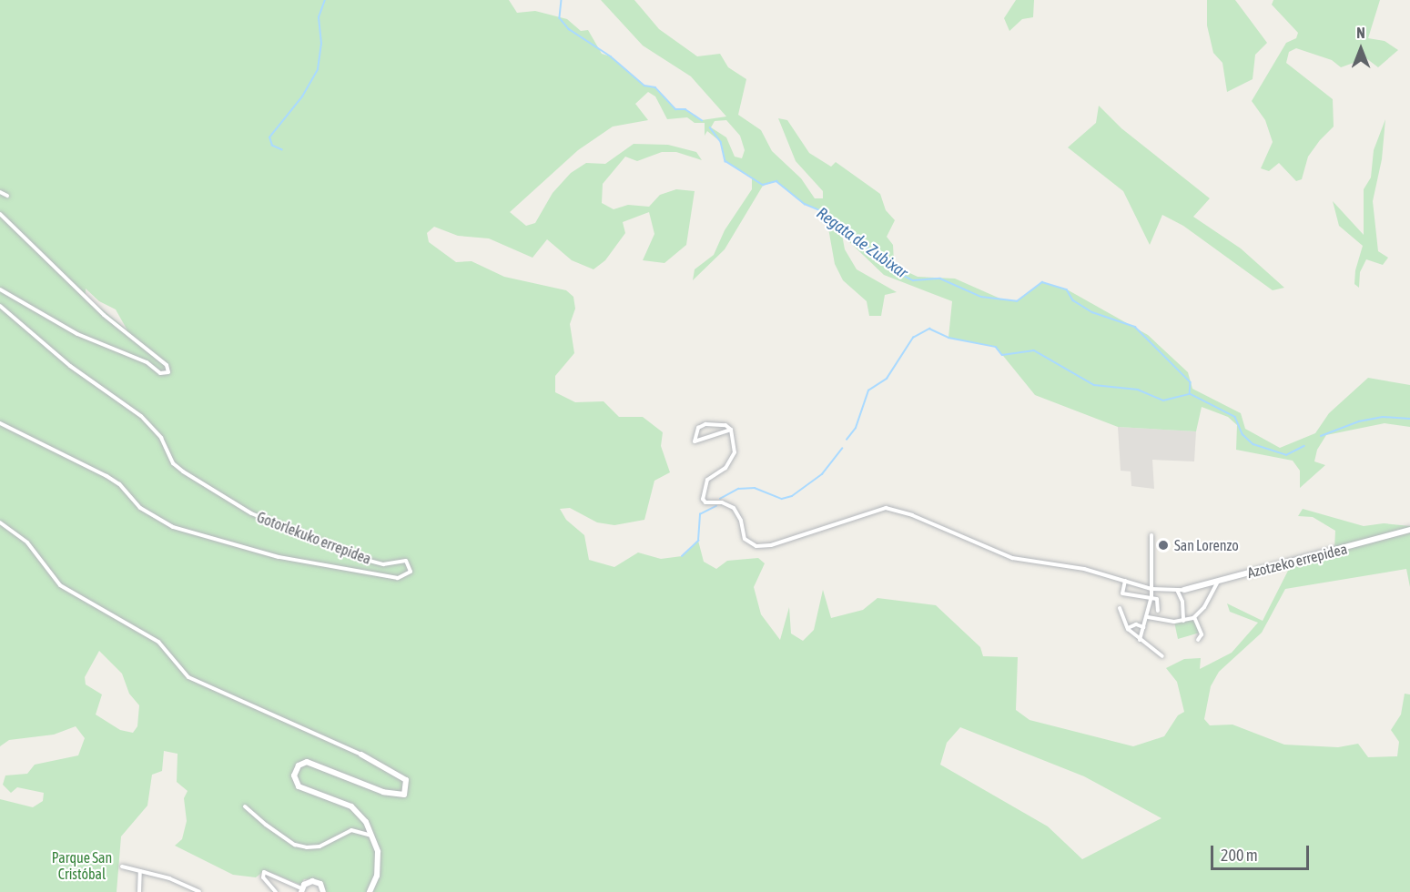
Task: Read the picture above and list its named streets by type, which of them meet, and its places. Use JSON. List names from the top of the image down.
{
  "streets": {
    "street": ["Gotorlekuko errepidea", "Azotzeko errepidea"]
  },
  "water": ["Regata de Zubixar"],
  "parks": ["Parque San Cristóbal"],
  "places": ["San Lorenzo"],
  "scale_bar": "200 m",
  "north": "top"
}
